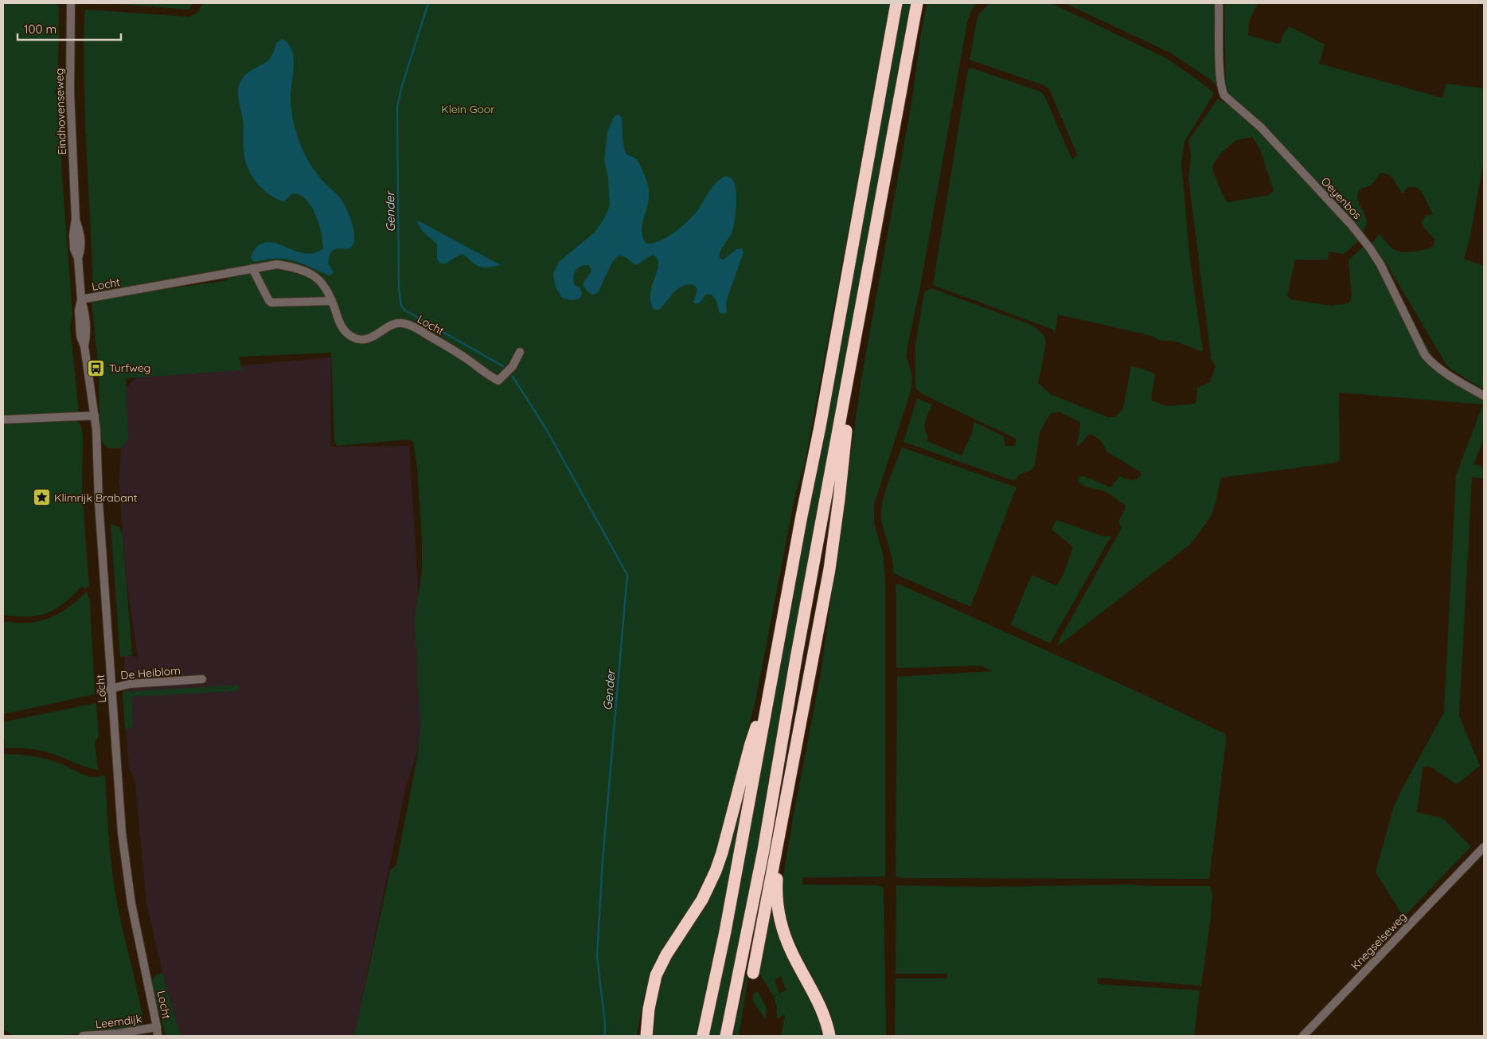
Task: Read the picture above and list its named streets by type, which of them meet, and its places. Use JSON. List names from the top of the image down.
{
  "streets": {
    "street": [
      "Eindhovenseweg",
      "Oeyenbos",
      "Locht",
      "De Heiblom",
      "Knegselseweg",
      "Leemdijk"
    ]
  },
  "crossings": [
    ["Eindhovenseweg", "Locht"],
    ["Locht", "De Heiblom"],
    ["Locht", "Leemdijk"]
  ],
  "water": ["Gender"],
  "parks": ["Klein Goor"],
  "places": {
    "bus stop": ["Turfweg"],
    "place": ["Klimrijk Brabant"]
  },
  "scale_bar": "100 m"
}
